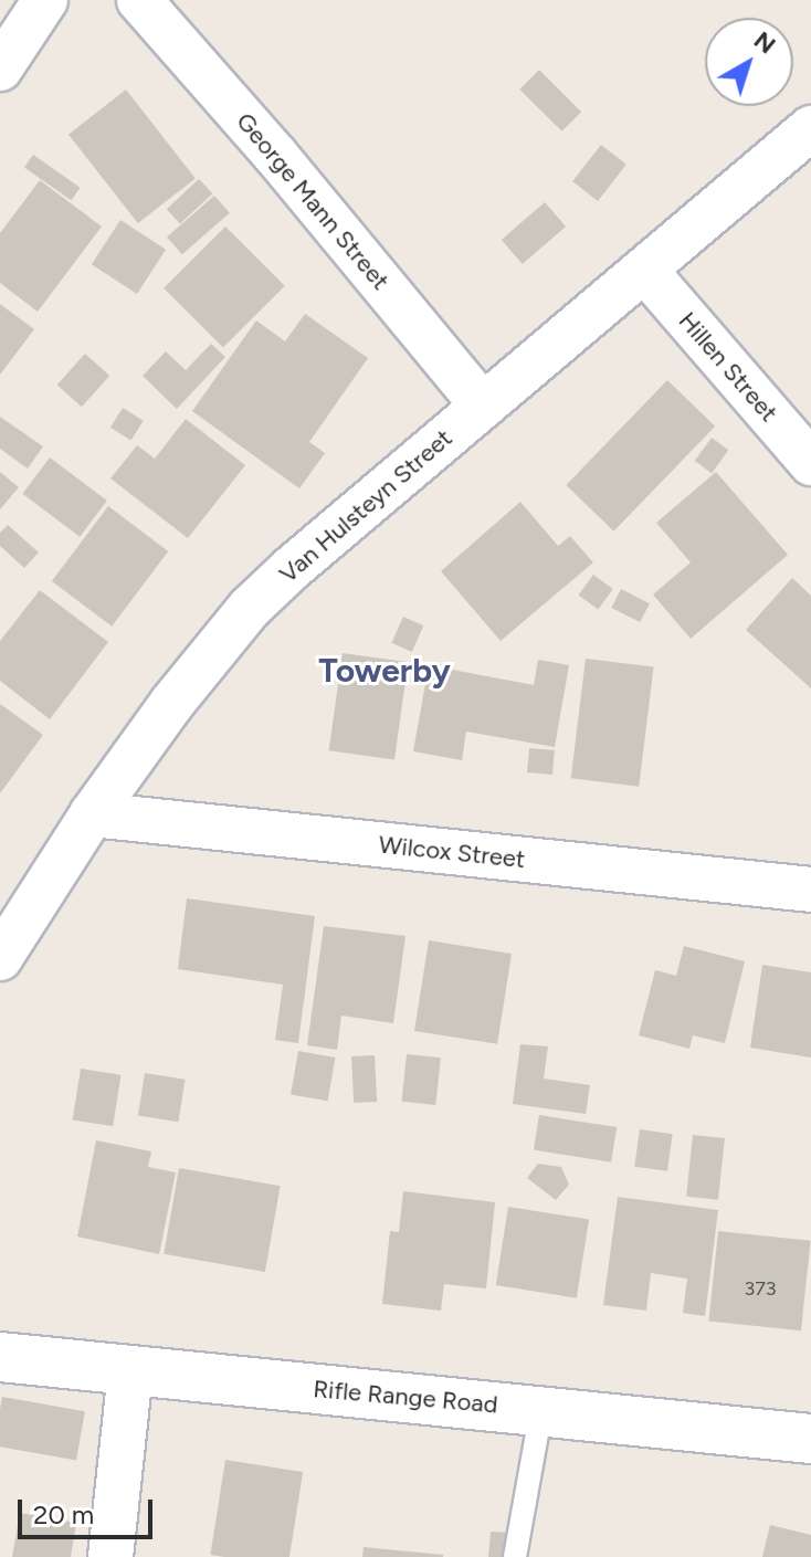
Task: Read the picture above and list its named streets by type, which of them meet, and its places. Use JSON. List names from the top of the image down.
{
  "streets": {
    "main road": ["Rifle Range Road"],
    "street": [
      "George Mann Street",
      "Hillen Street",
      "Van Hulsteyn Street",
      "Wilcox Street"
    ]
  },
  "crossings": [
    ["George Mann Street", "Van Hulsteyn Street"],
    ["Hillen Street", "Van Hulsteyn Street"],
    ["Van Hulsteyn Street", "Wilcox Street"]
  ],
  "districts": ["Towerby"],
  "house_numbers": ["373"],
  "scale_bar": "20 m",
  "north": "top right"
}
